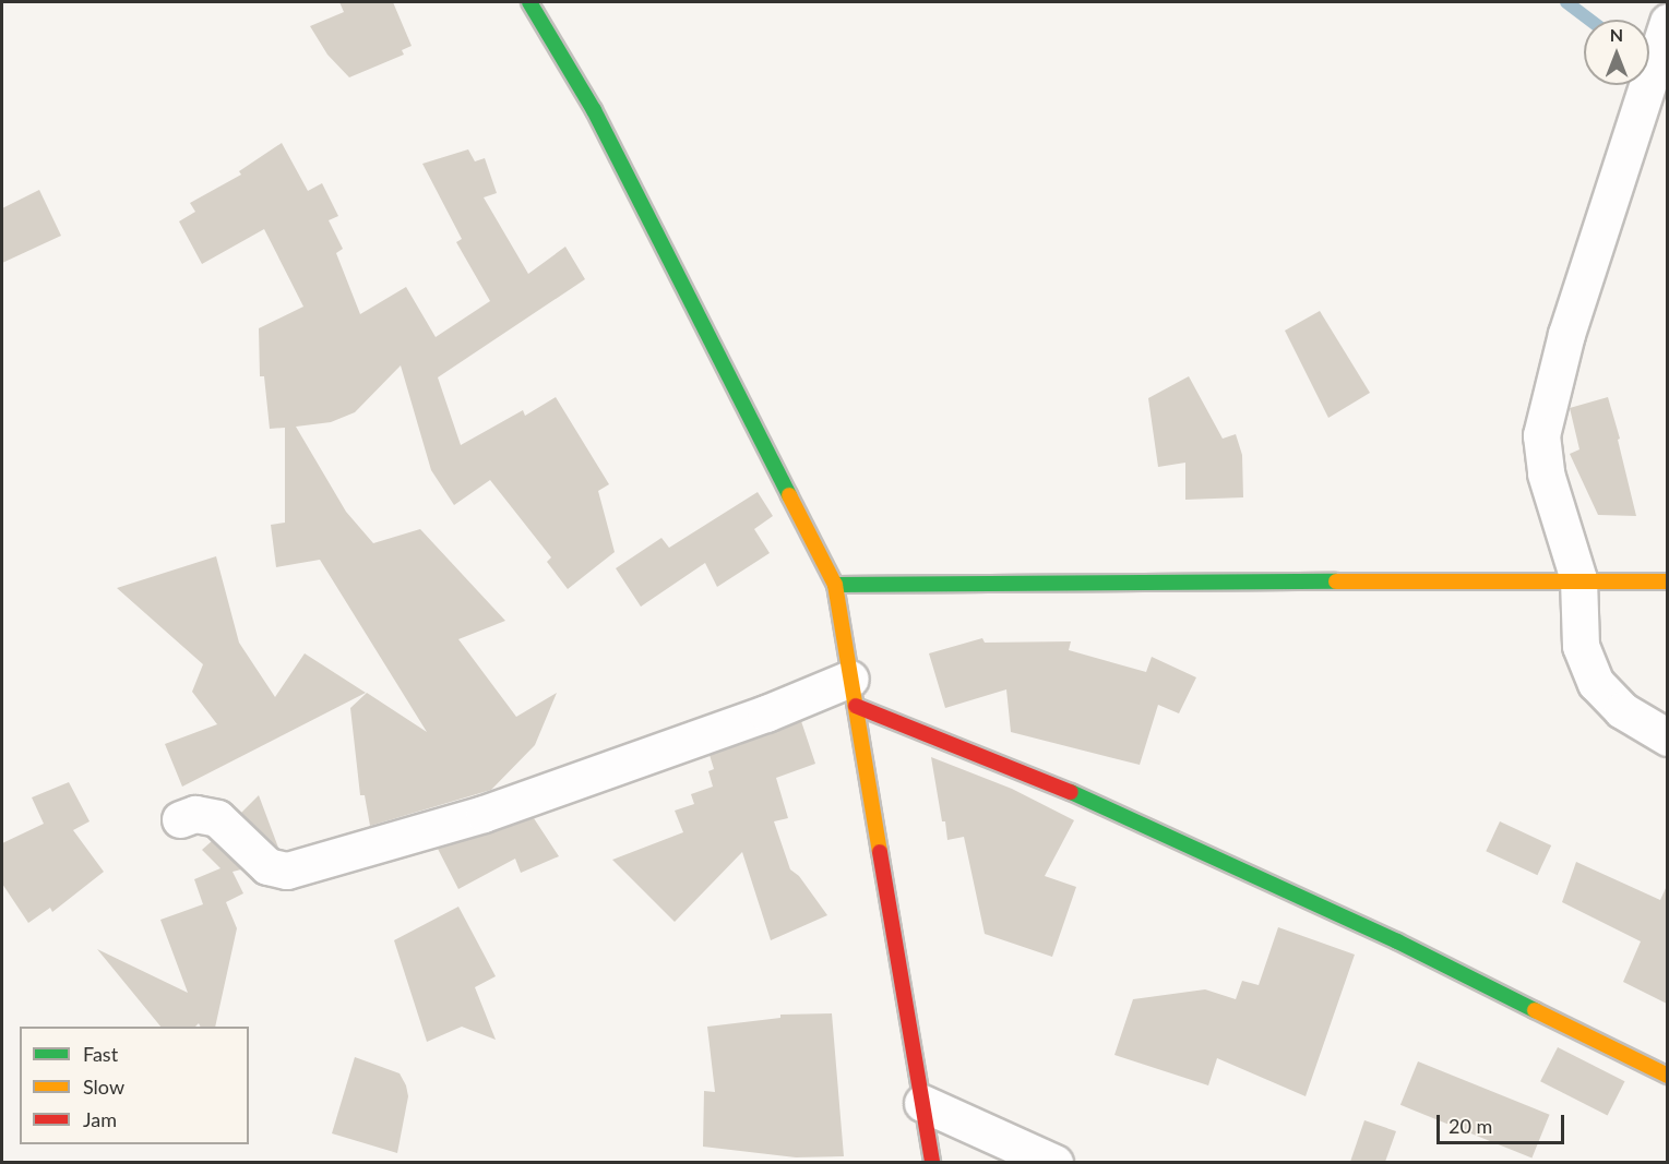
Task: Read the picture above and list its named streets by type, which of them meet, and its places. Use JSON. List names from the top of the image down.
{
  "legend": ["Fast", "Slow", "Jam"],
  "scale_bar": "20 m",
  "north": "top"
}
